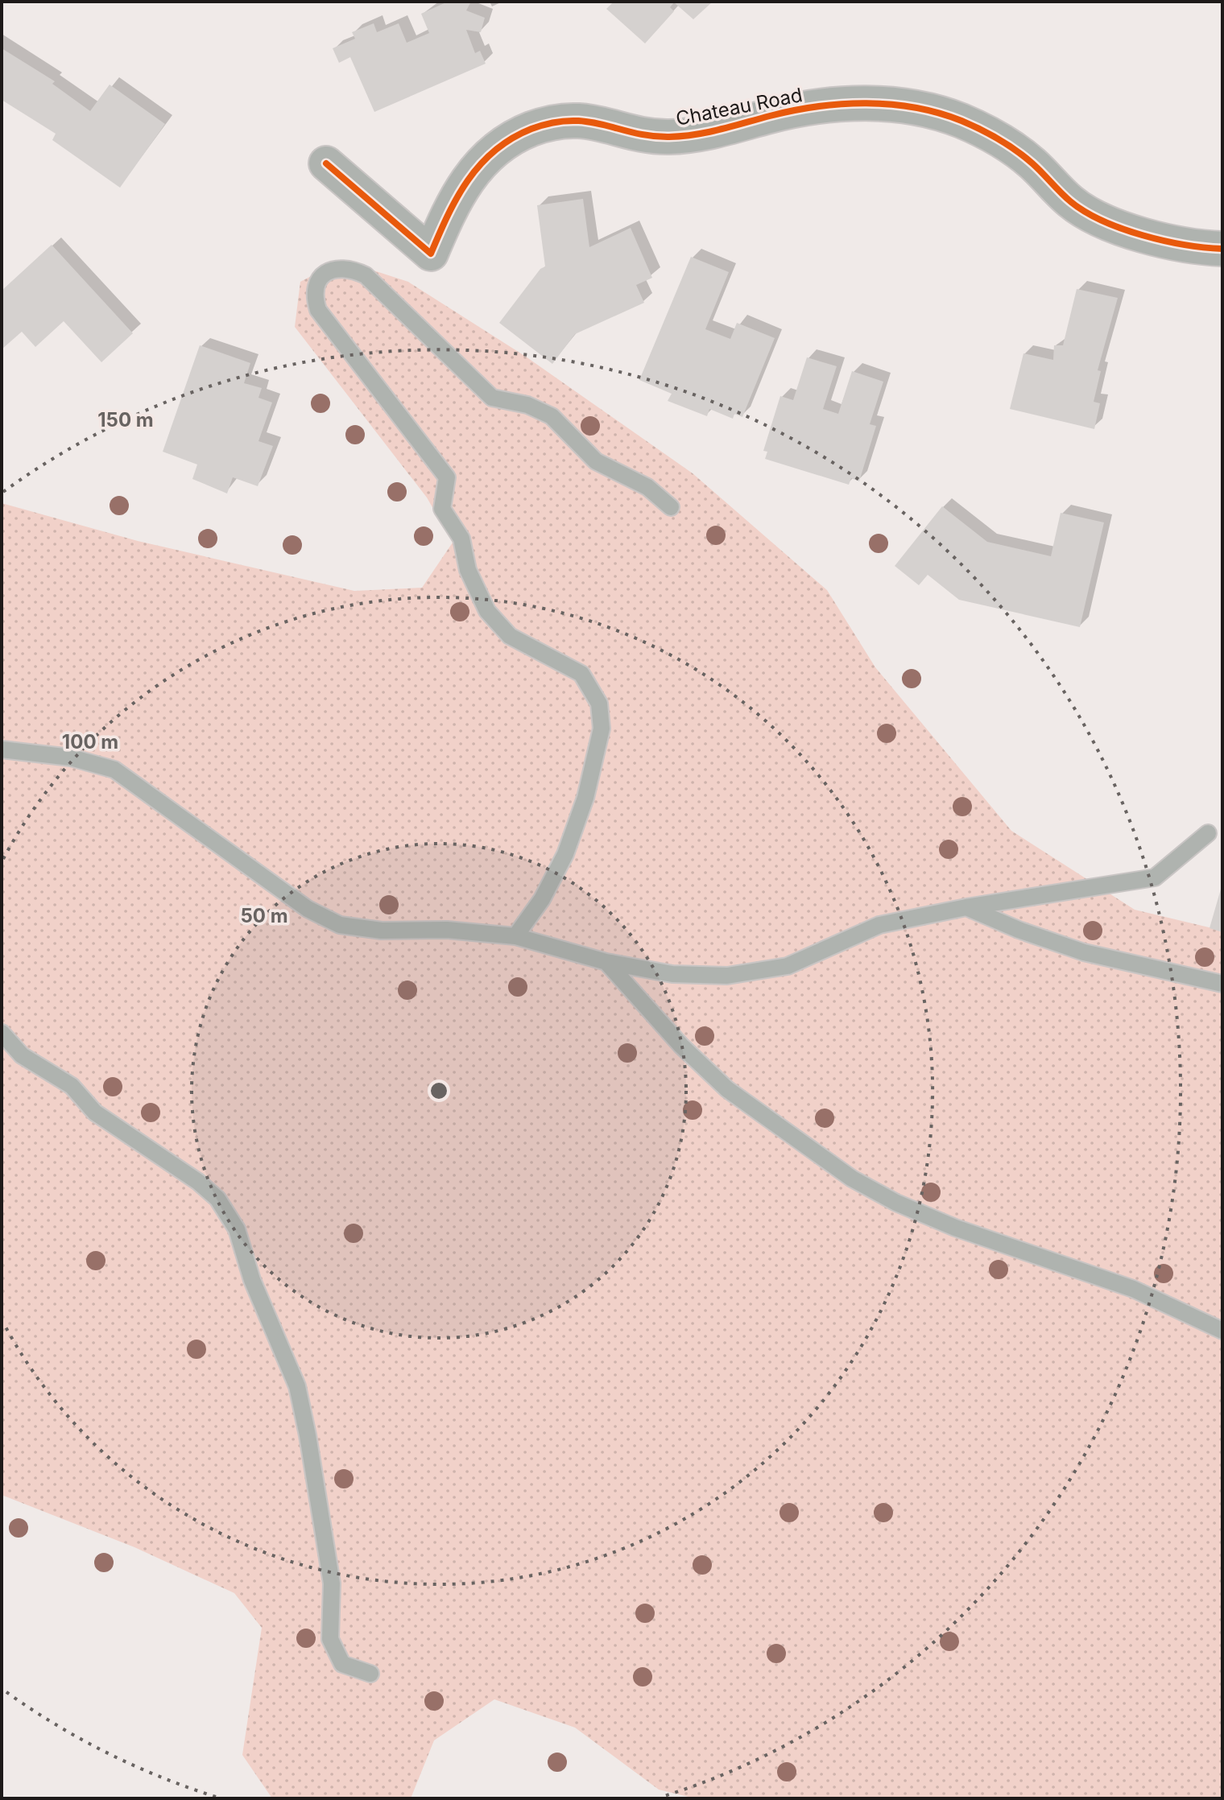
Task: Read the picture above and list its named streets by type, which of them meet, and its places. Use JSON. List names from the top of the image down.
{
  "streets": {
    "street": ["Chateau Road"]
  },
  "rings": ["150 m", "100 m", "50 m"]
}
